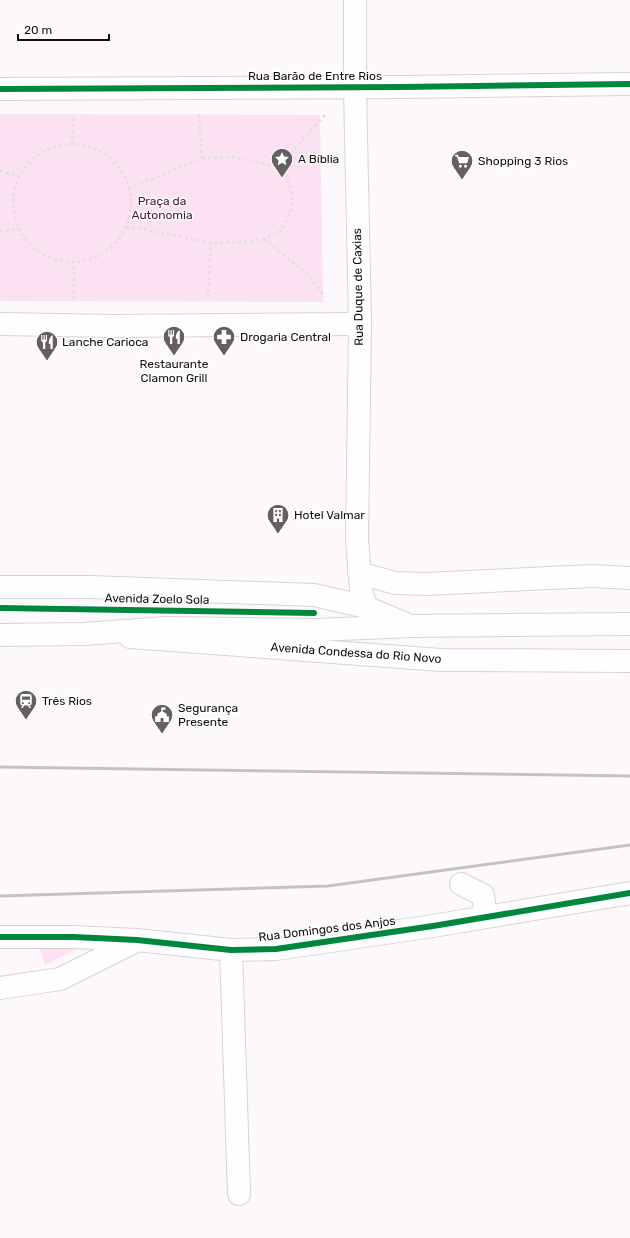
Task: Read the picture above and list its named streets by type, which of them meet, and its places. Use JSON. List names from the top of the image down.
{
  "streets": {
    "street": [
      "Rua Barão de Entre Rios",
      "Rua Duque de Caxias",
      "Avenida Condessa do Rio Novo",
      "Rua Domingos dos Anjos"
    ],
    "cycle path": ["Avenida Zoelo Sola"]
  },
  "crossings": [
    ["Rua Barão de Entre Rios", "Rua Duque de Caxias"]
  ],
  "parks": ["Praça da Autonomia"],
  "places": {
    "place": ["A Bíblia"],
    "supermarket": ["Shopping 3 Rios"],
    "restaurant": ["Restaurante Clamon Grill", "Lanche Carioca"],
    "pharmacy": ["Drogaria Central"],
    "building": ["Hotel Valmar"],
    "station": ["Três Rios"],
    "public building": ["Segurança Presente"]
  },
  "scale_bar": "20 m"
}
